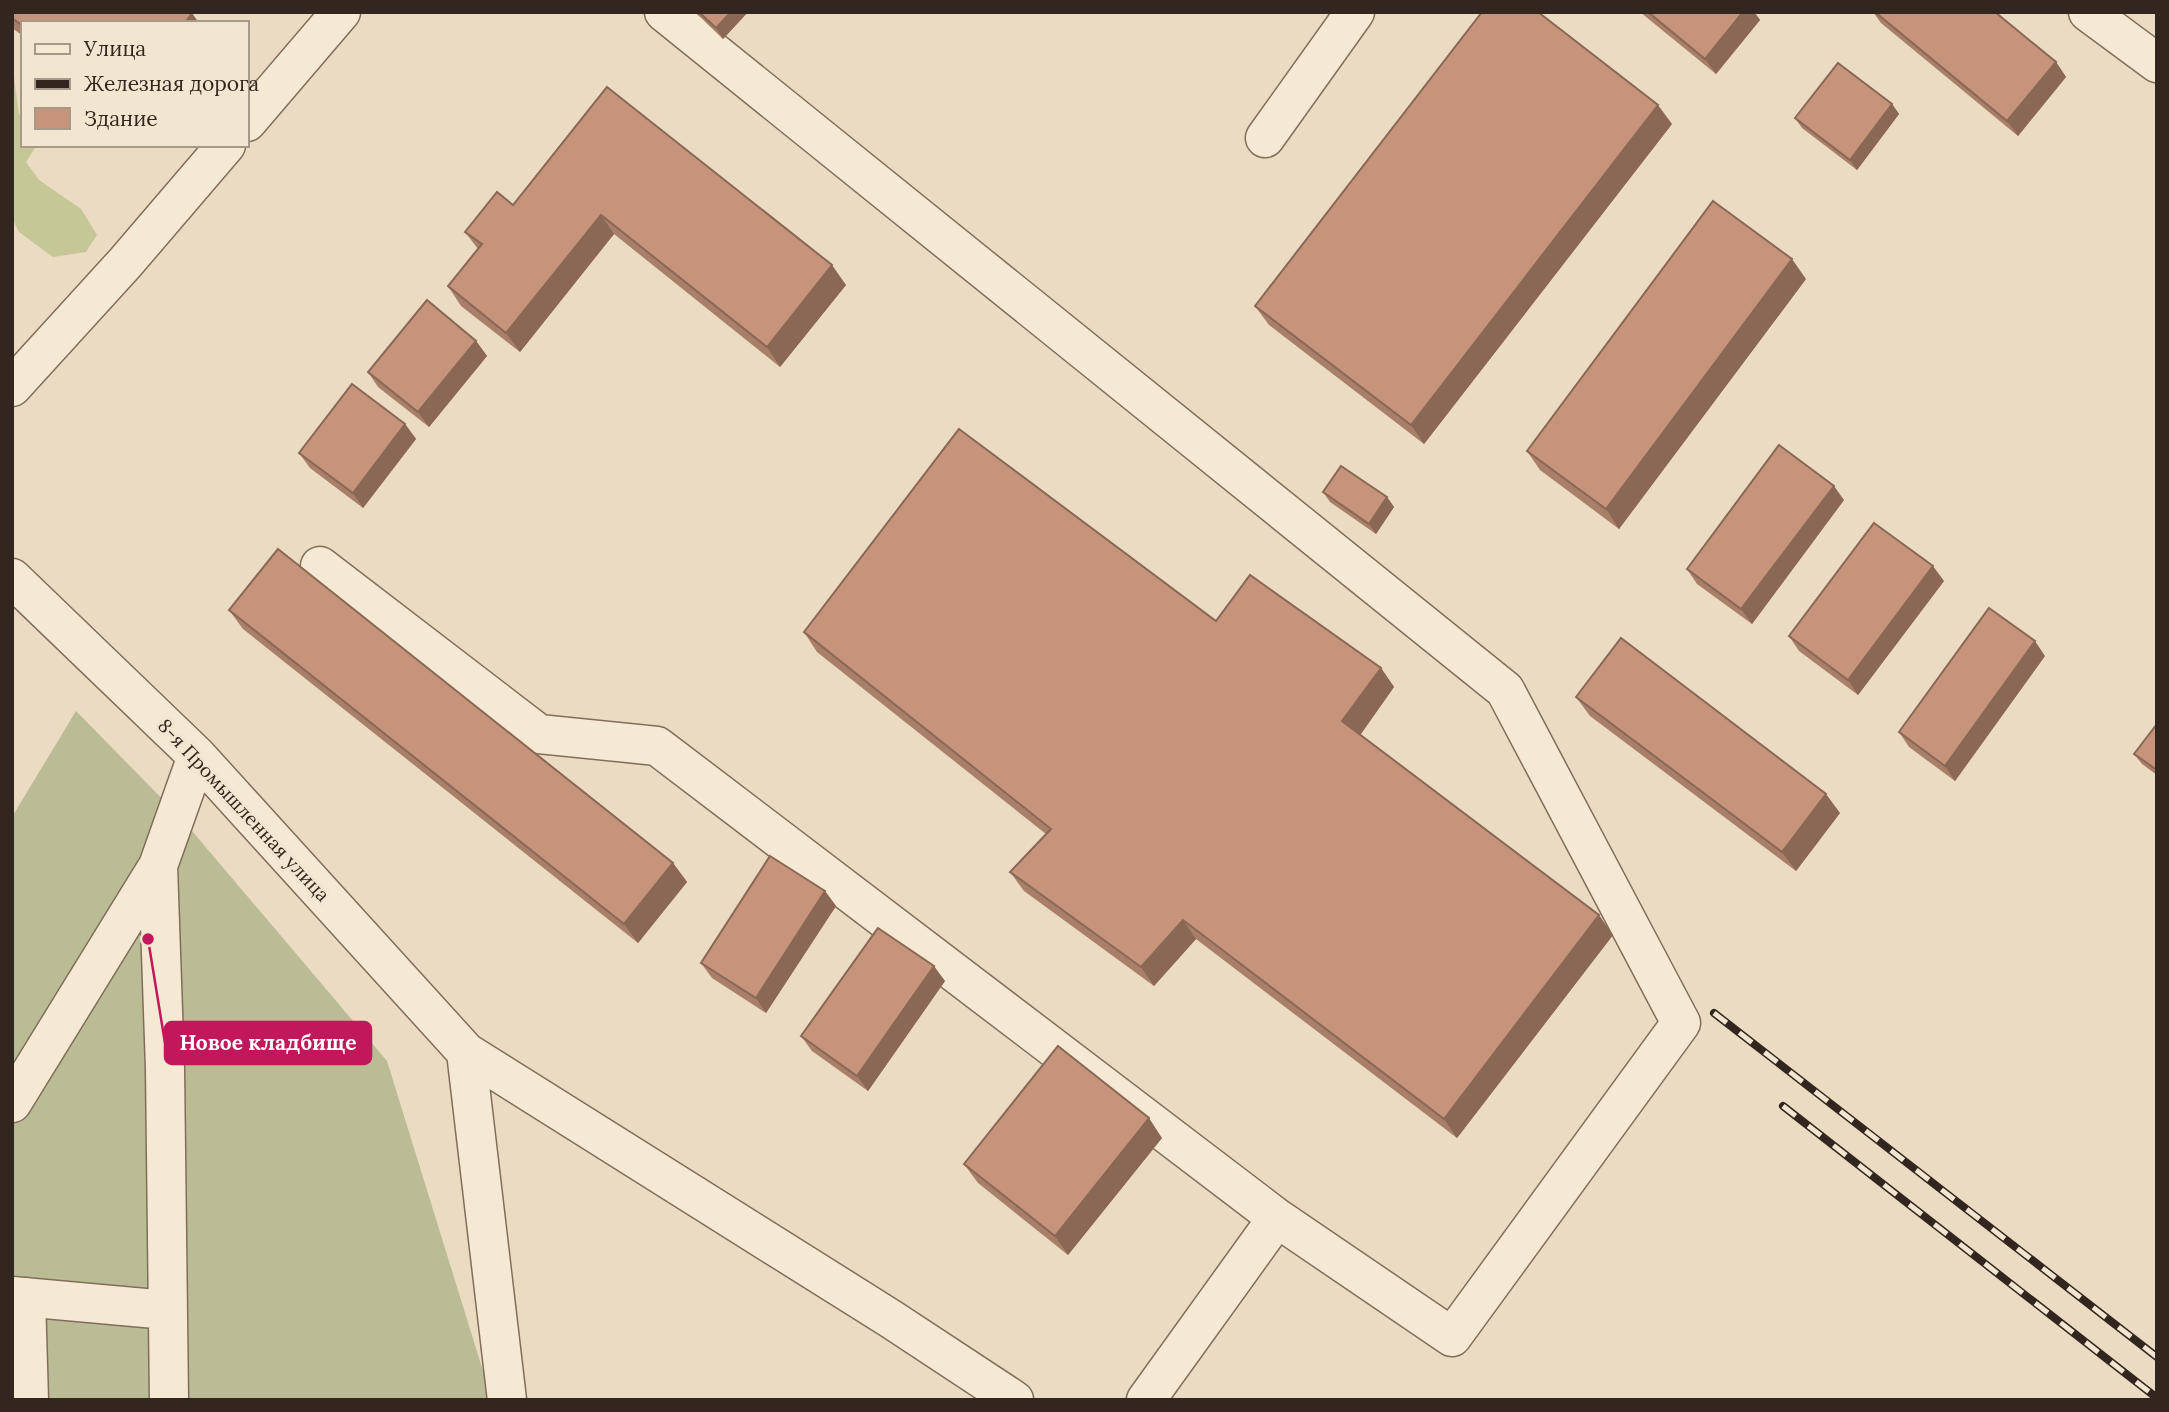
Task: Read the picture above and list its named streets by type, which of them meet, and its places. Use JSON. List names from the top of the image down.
{
  "streets": {
    "street": ["8-я Промышленная улица"]
  },
  "places": ["Новое кладбище"],
  "legend": ["Улица", "Железная дорога", "Здание"]
}
